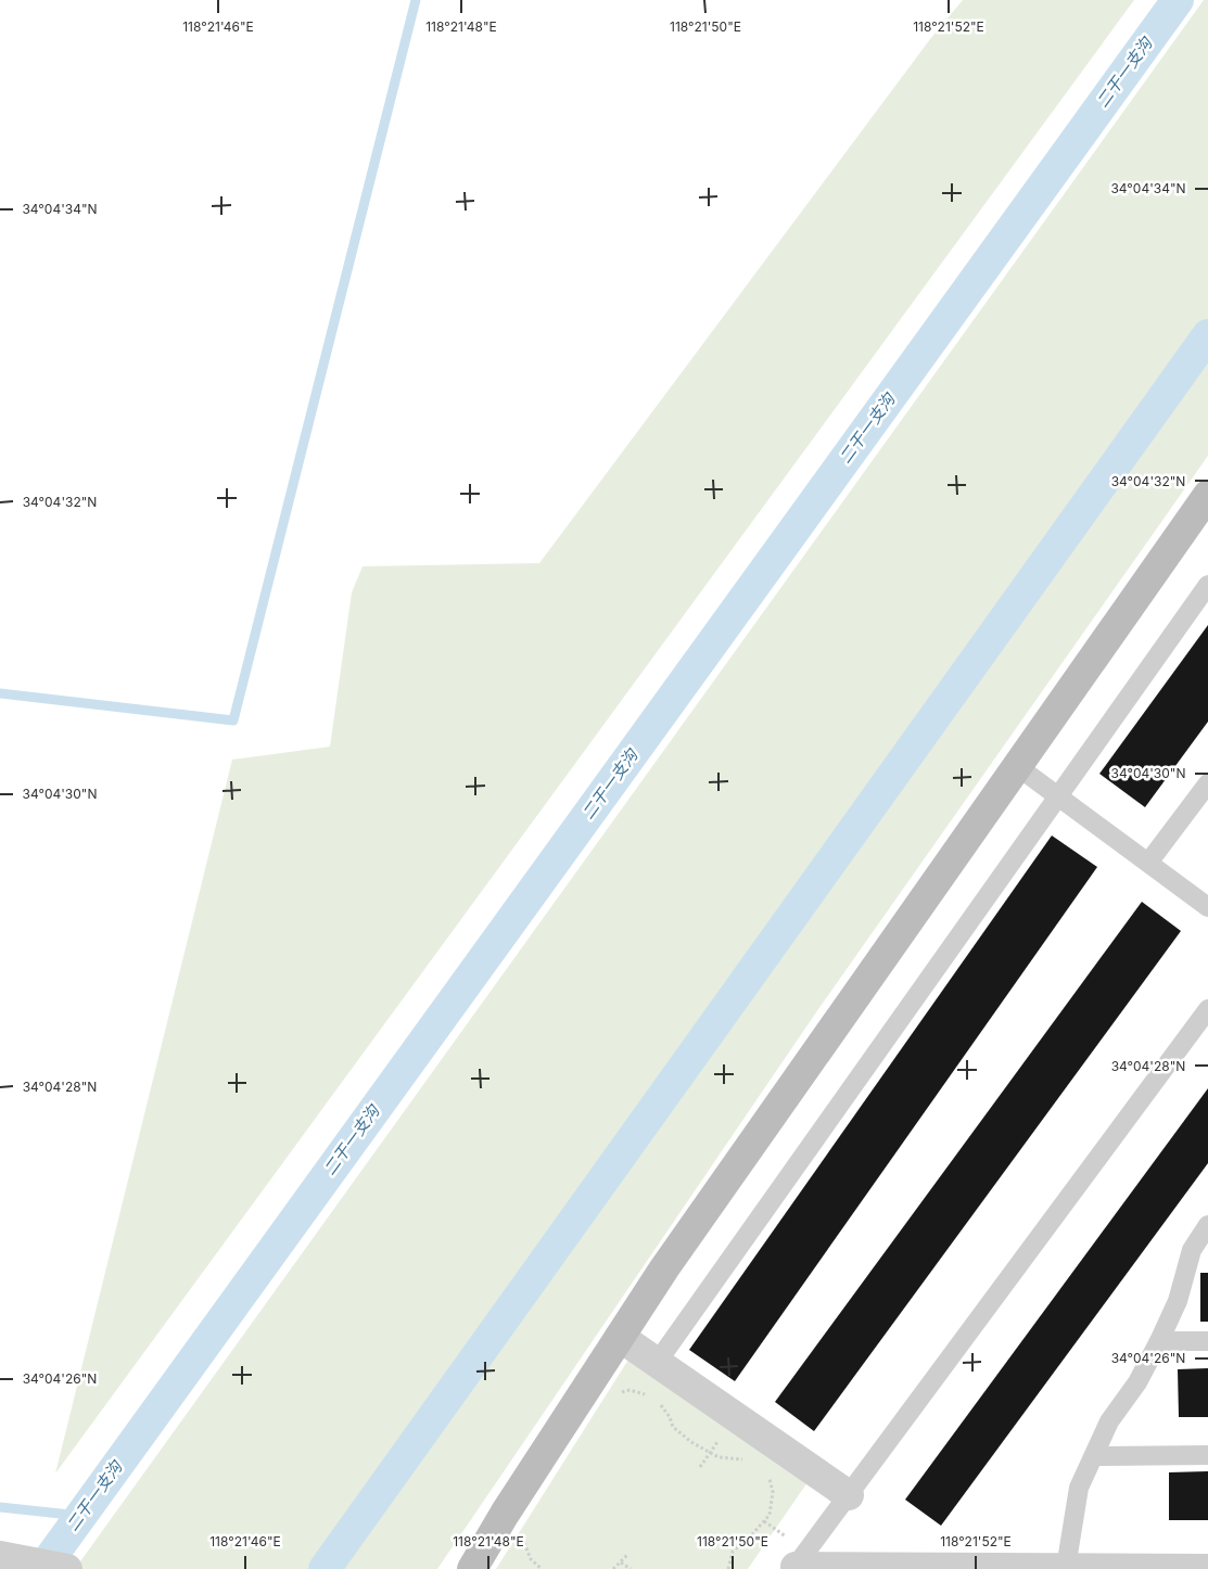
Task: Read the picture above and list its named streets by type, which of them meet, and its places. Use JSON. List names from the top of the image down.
{
  "water": ["二干一支沟"],
  "coordinates": [
    "118°21'46\"E",
    "118°21'48\"E",
    "118°21'50\"E",
    "118°21'52\"E",
    "34°04'34\"N",
    "34°04'32\"N",
    "34°04'30\"N",
    "34°04'28\"N",
    "34°04'26\"N"
  ]
}
